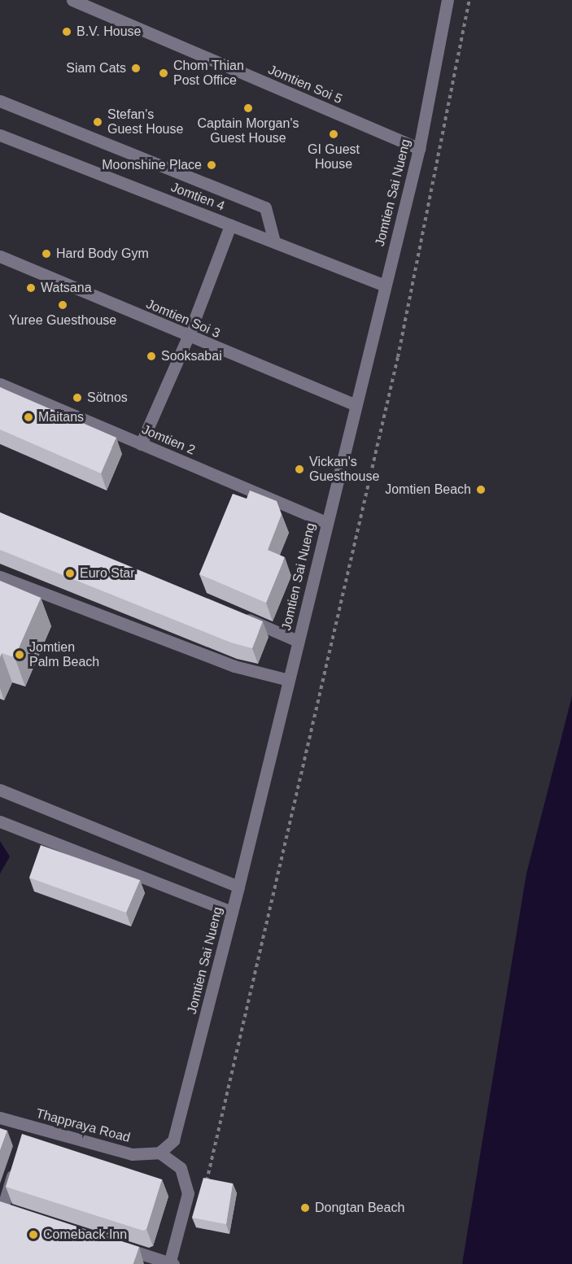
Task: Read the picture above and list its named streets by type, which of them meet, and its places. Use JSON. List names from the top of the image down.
{
  "streets": {
    "street": [
      "Jomtien Soi 5",
      "Jomtien Sai Nueng",
      "Jomtien 4",
      "Jomtien Soi 3",
      "Jomtien 2",
      "Thappraya Road"
    ]
  },
  "crossings": [
    ["Jomtien Soi 5", "Jomtien Sai Nueng"],
    ["Jomtien Sai Nueng", "Jomtien 4"],
    ["Jomtien Sai Nueng", "Jomtien Soi 3"],
    ["Jomtien Sai Nueng", "Jomtien 2"],
    ["Jomtien Sai Nueng", "Thappraya Road"]
  ],
  "places": [
    "B.V. House",
    "Siam Cats",
    "Chom Thian Post Office",
    "Captain Morgan's Guest House",
    "Stefan's Guest House",
    "GI Guest House",
    "Moonshine Place",
    "Hard Body Gym",
    "Watsana",
    "Yuree Guesthouse",
    "Sooksabai",
    "Sötnos",
    "Maitans",
    "Vickan's Guesthouse",
    "Jomtien Beach",
    "Euro Star",
    "Jomtien Palm Beach",
    "Dongtan Beach",
    "Comeback Inn"
  ]
}
